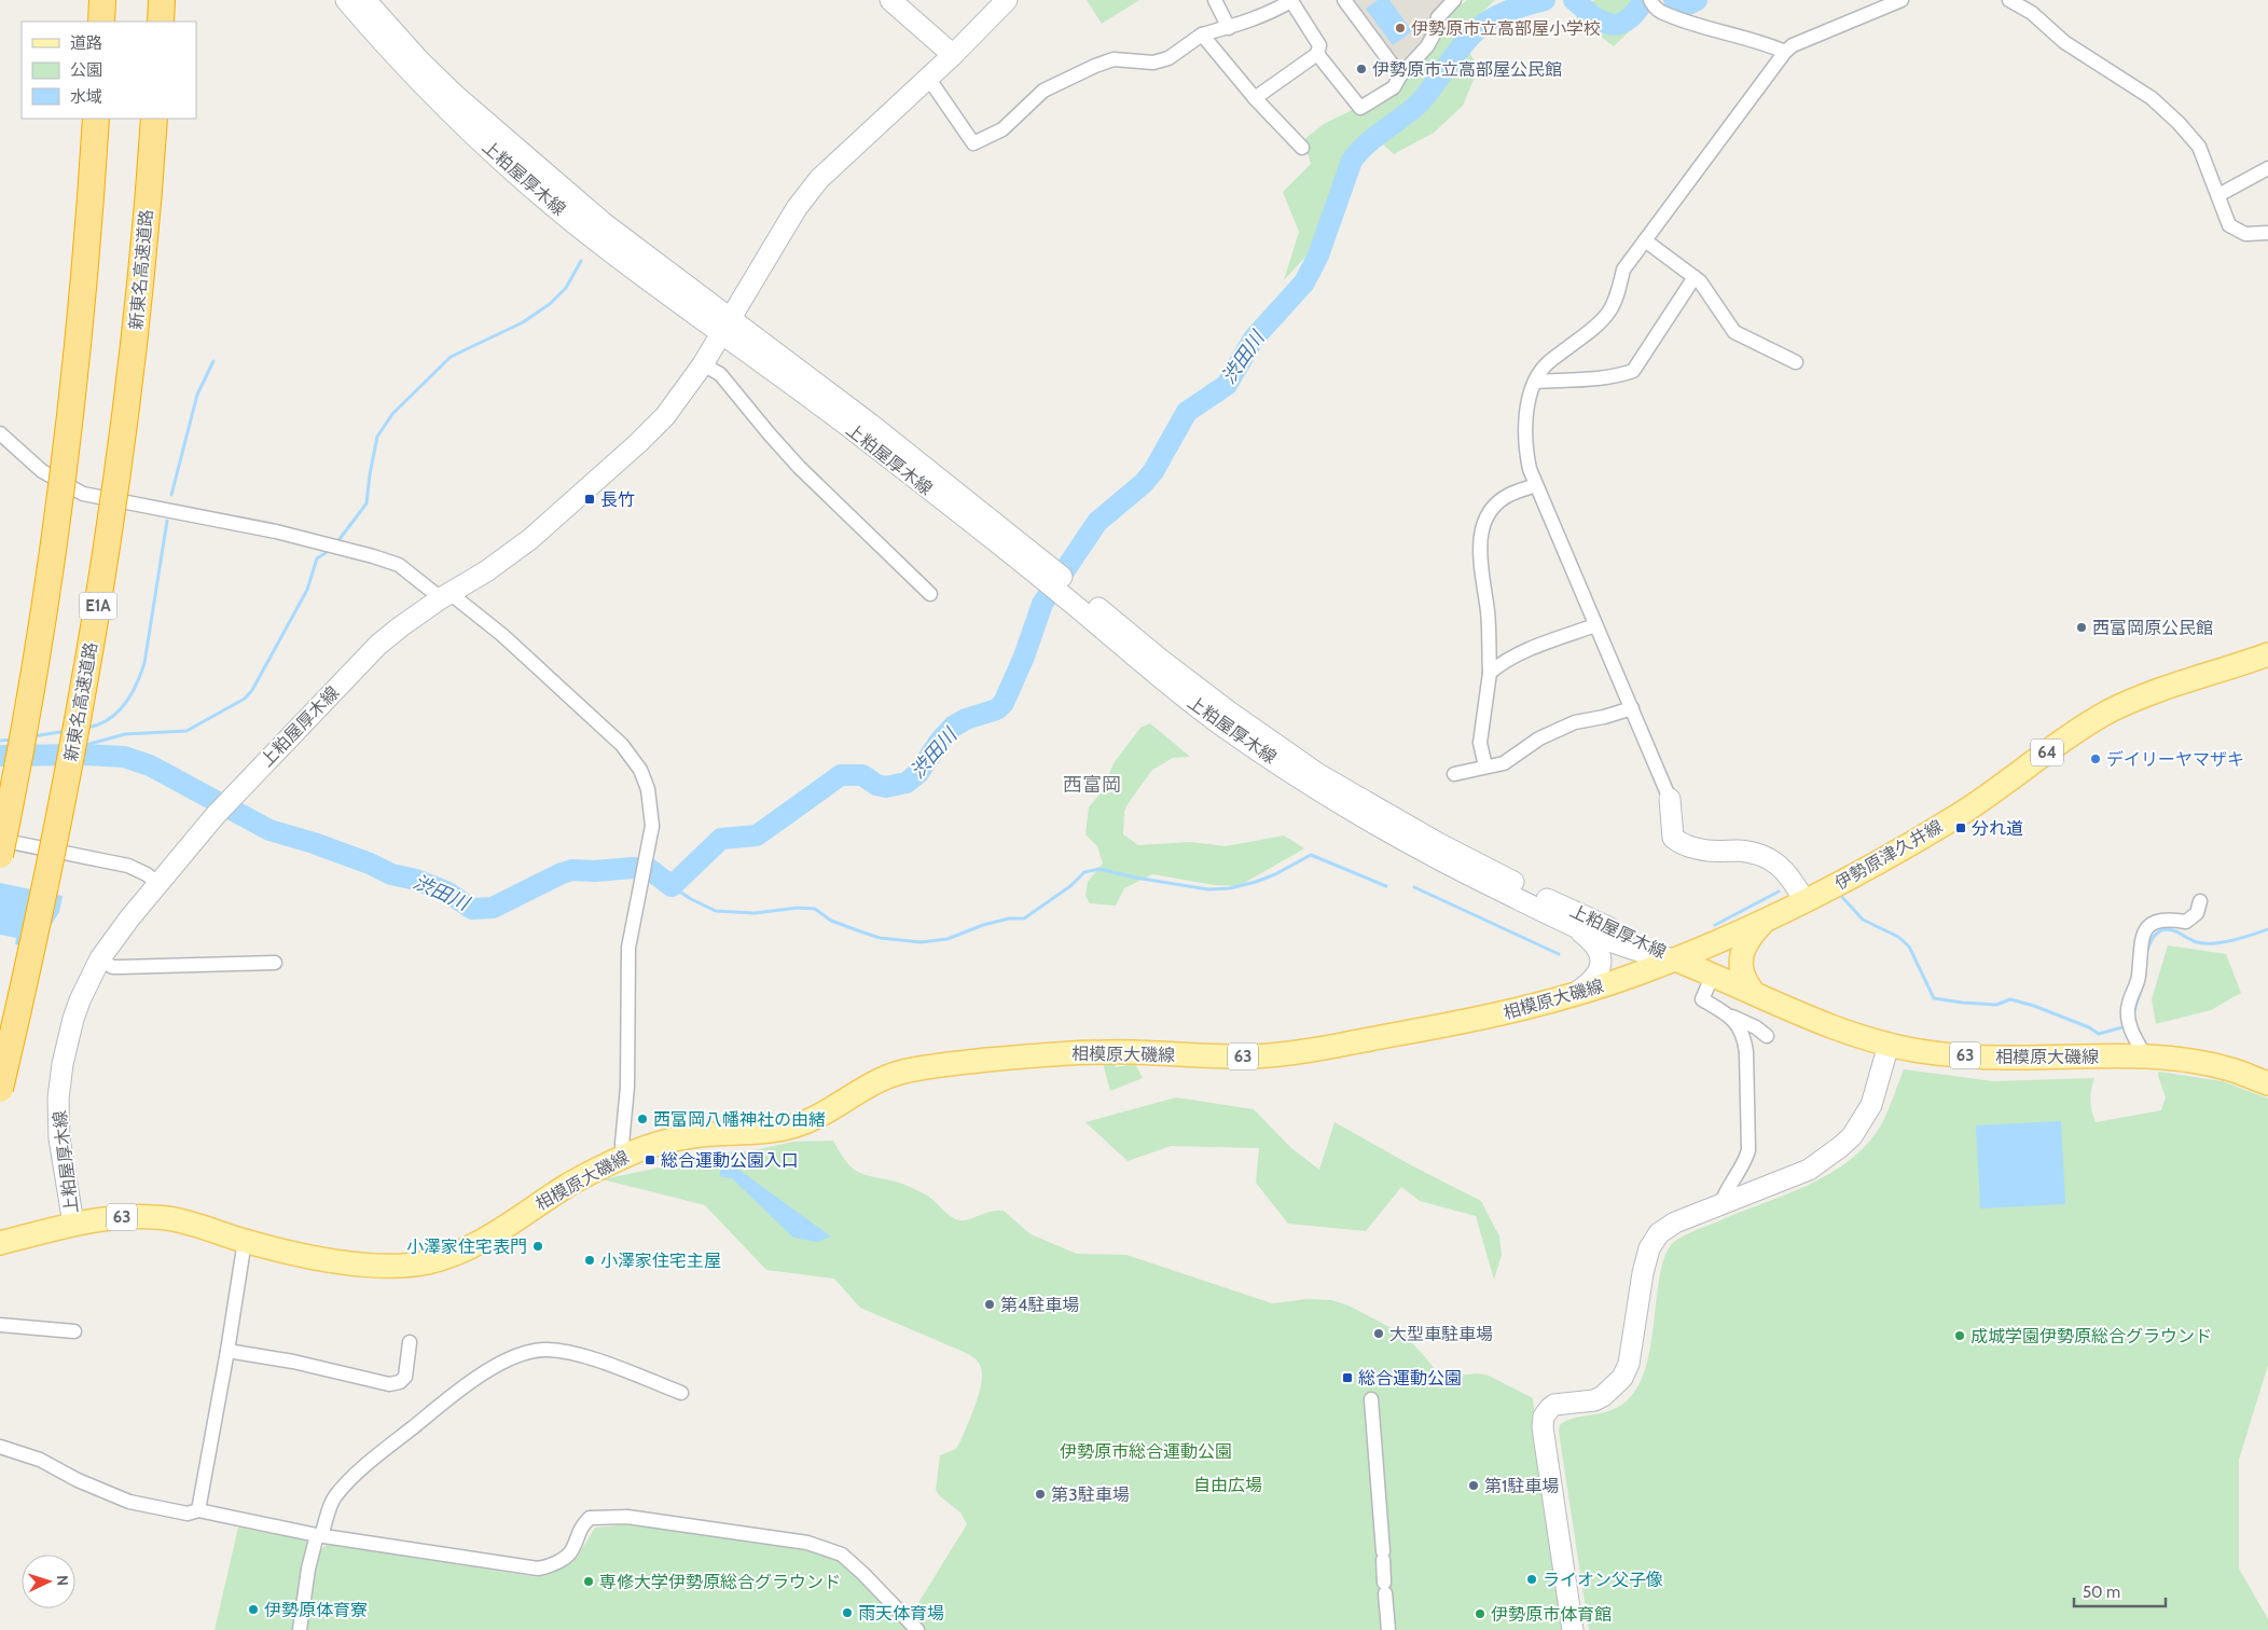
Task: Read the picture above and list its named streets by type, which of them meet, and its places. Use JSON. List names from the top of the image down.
{
  "streets": {
    "highway": ["新東名高速道路", "E1A"],
    "main road": [
      "上粕屋厚木線",
      "64",
      "伊勢原津久井線",
      "相模原大磯線",
      "63"
    ]
  },
  "crossings": [
    ["上粕屋厚木線", "伊勢原津久井線"],
    ["上粕屋厚木線", "相模原大磯線"],
    ["伊勢原津久井線", "相模原大磯線"]
  ],
  "districts": ["西富岡"],
  "water": ["渋田川"],
  "parks": ["伊勢原市総合運動公園", "自由広場"],
  "places": {
    "other": [
      "伊勢原市立高部屋小学校",
      "伊勢原市立高部屋公民館",
      "西富岡原公民館",
      "デイリーヤマザキ",
      "西富岡八幡神社の由緒",
      "小澤家住宅表門",
      "小澤家住宅主屋",
      "第4駐車場",
      "大型車駐車場",
      "成城学園伊勢原総合グラウンド",
      "第1駐車場",
      "第3駐車場",
      "ライオン父子像",
      "専修大学伊勢原総合グラウンド",
      "伊勢原体育寮",
      "雨天体育場",
      "伊勢原市体育館"
    ],
    "transit": [
      "長竹",
      "分れ道",
      "総合運動公園入口",
      "総合運動公園"
    ]
  },
  "legend": ["道路", "公園", "水域"],
  "scale_bar": "50 m",
  "north": "right"
}
